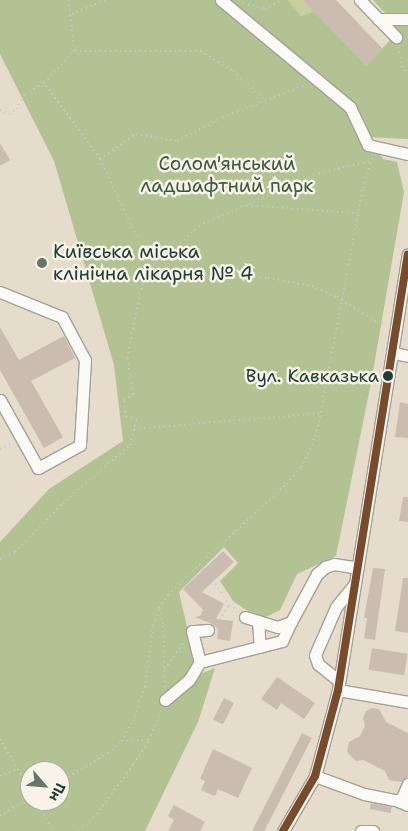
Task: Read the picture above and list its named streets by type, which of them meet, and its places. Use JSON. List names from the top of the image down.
{
  "parks": ["Солом'янський ладшафтний парк"],
  "places": ["Київська міська клінічна лікарня № 4", "Вул. Кавказька"],
  "north": "bottom right"
}
